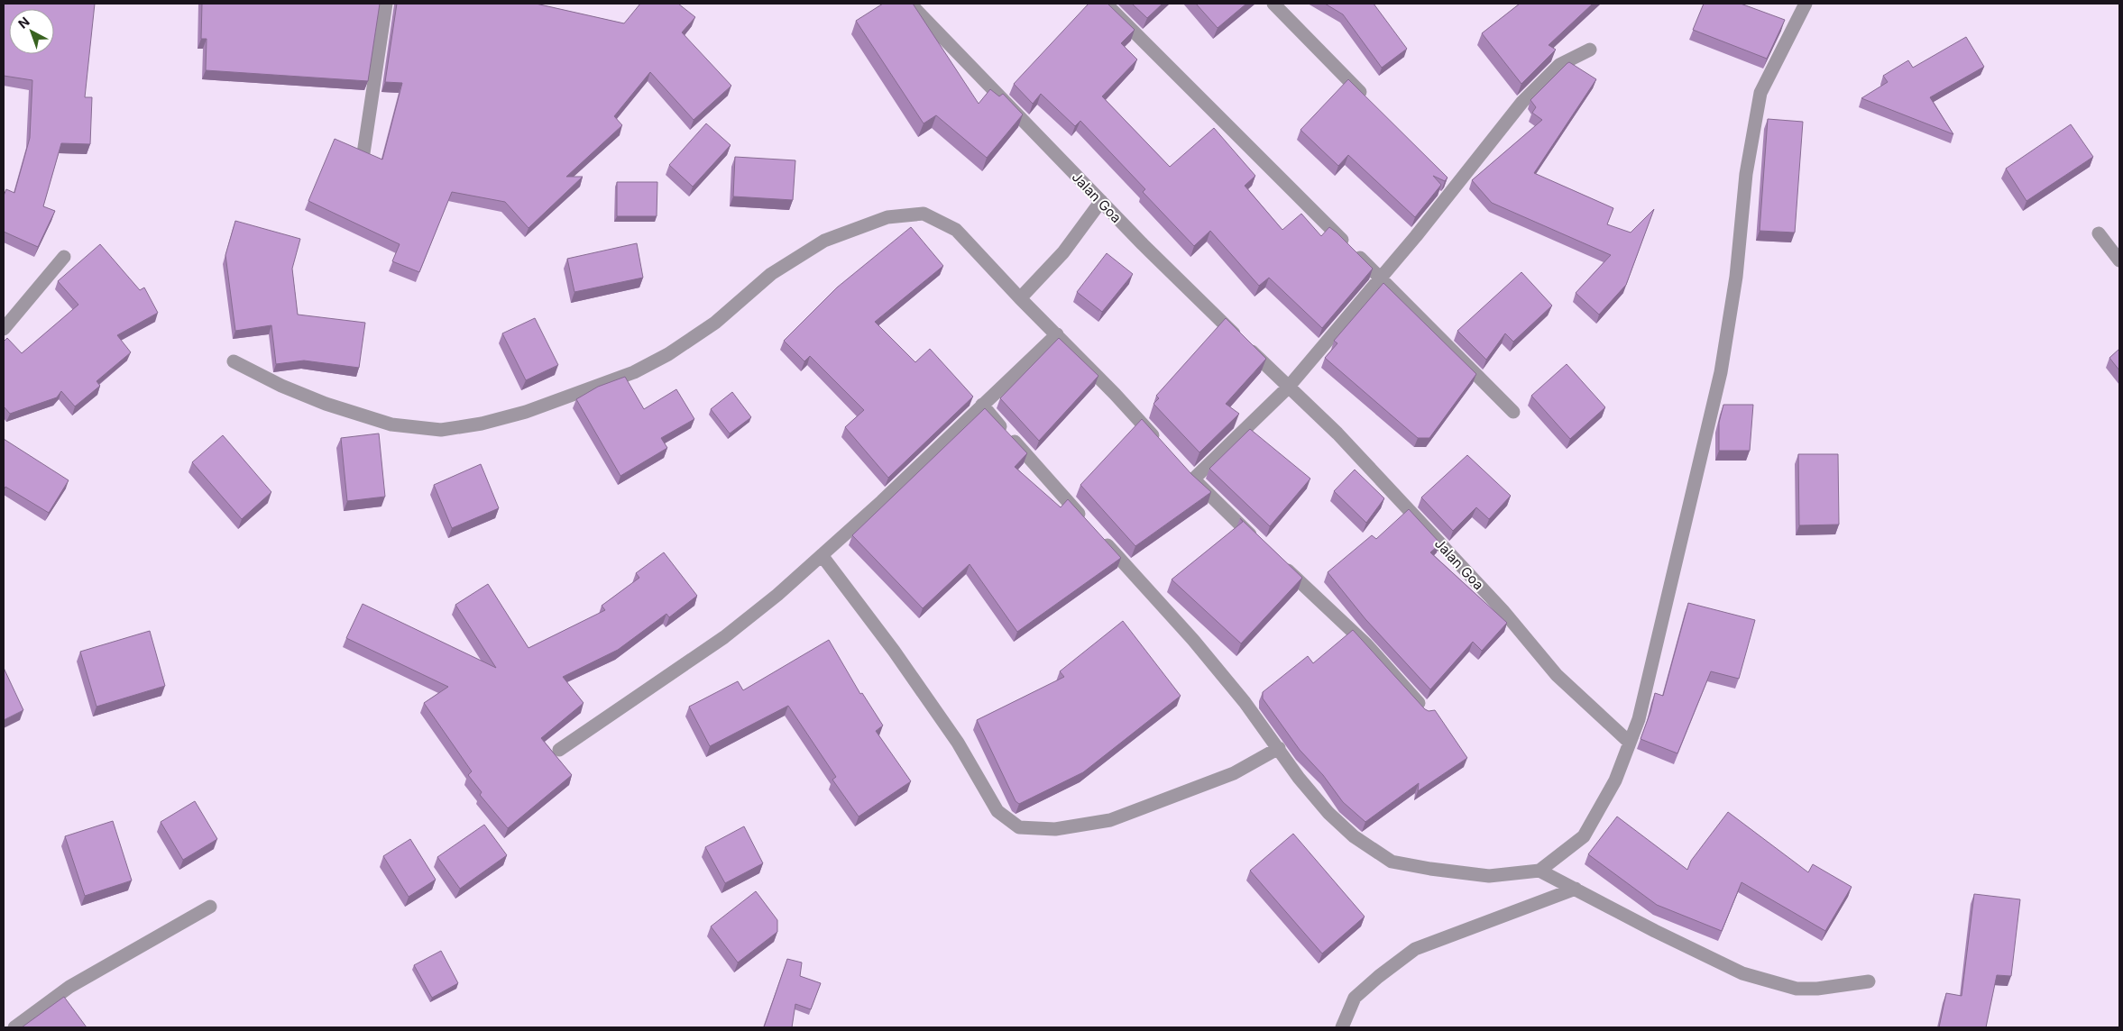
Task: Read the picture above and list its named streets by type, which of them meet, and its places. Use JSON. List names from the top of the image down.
{
  "streets": {
    "street": ["Jalan Goa"]
  },
  "north": "top left"
}
